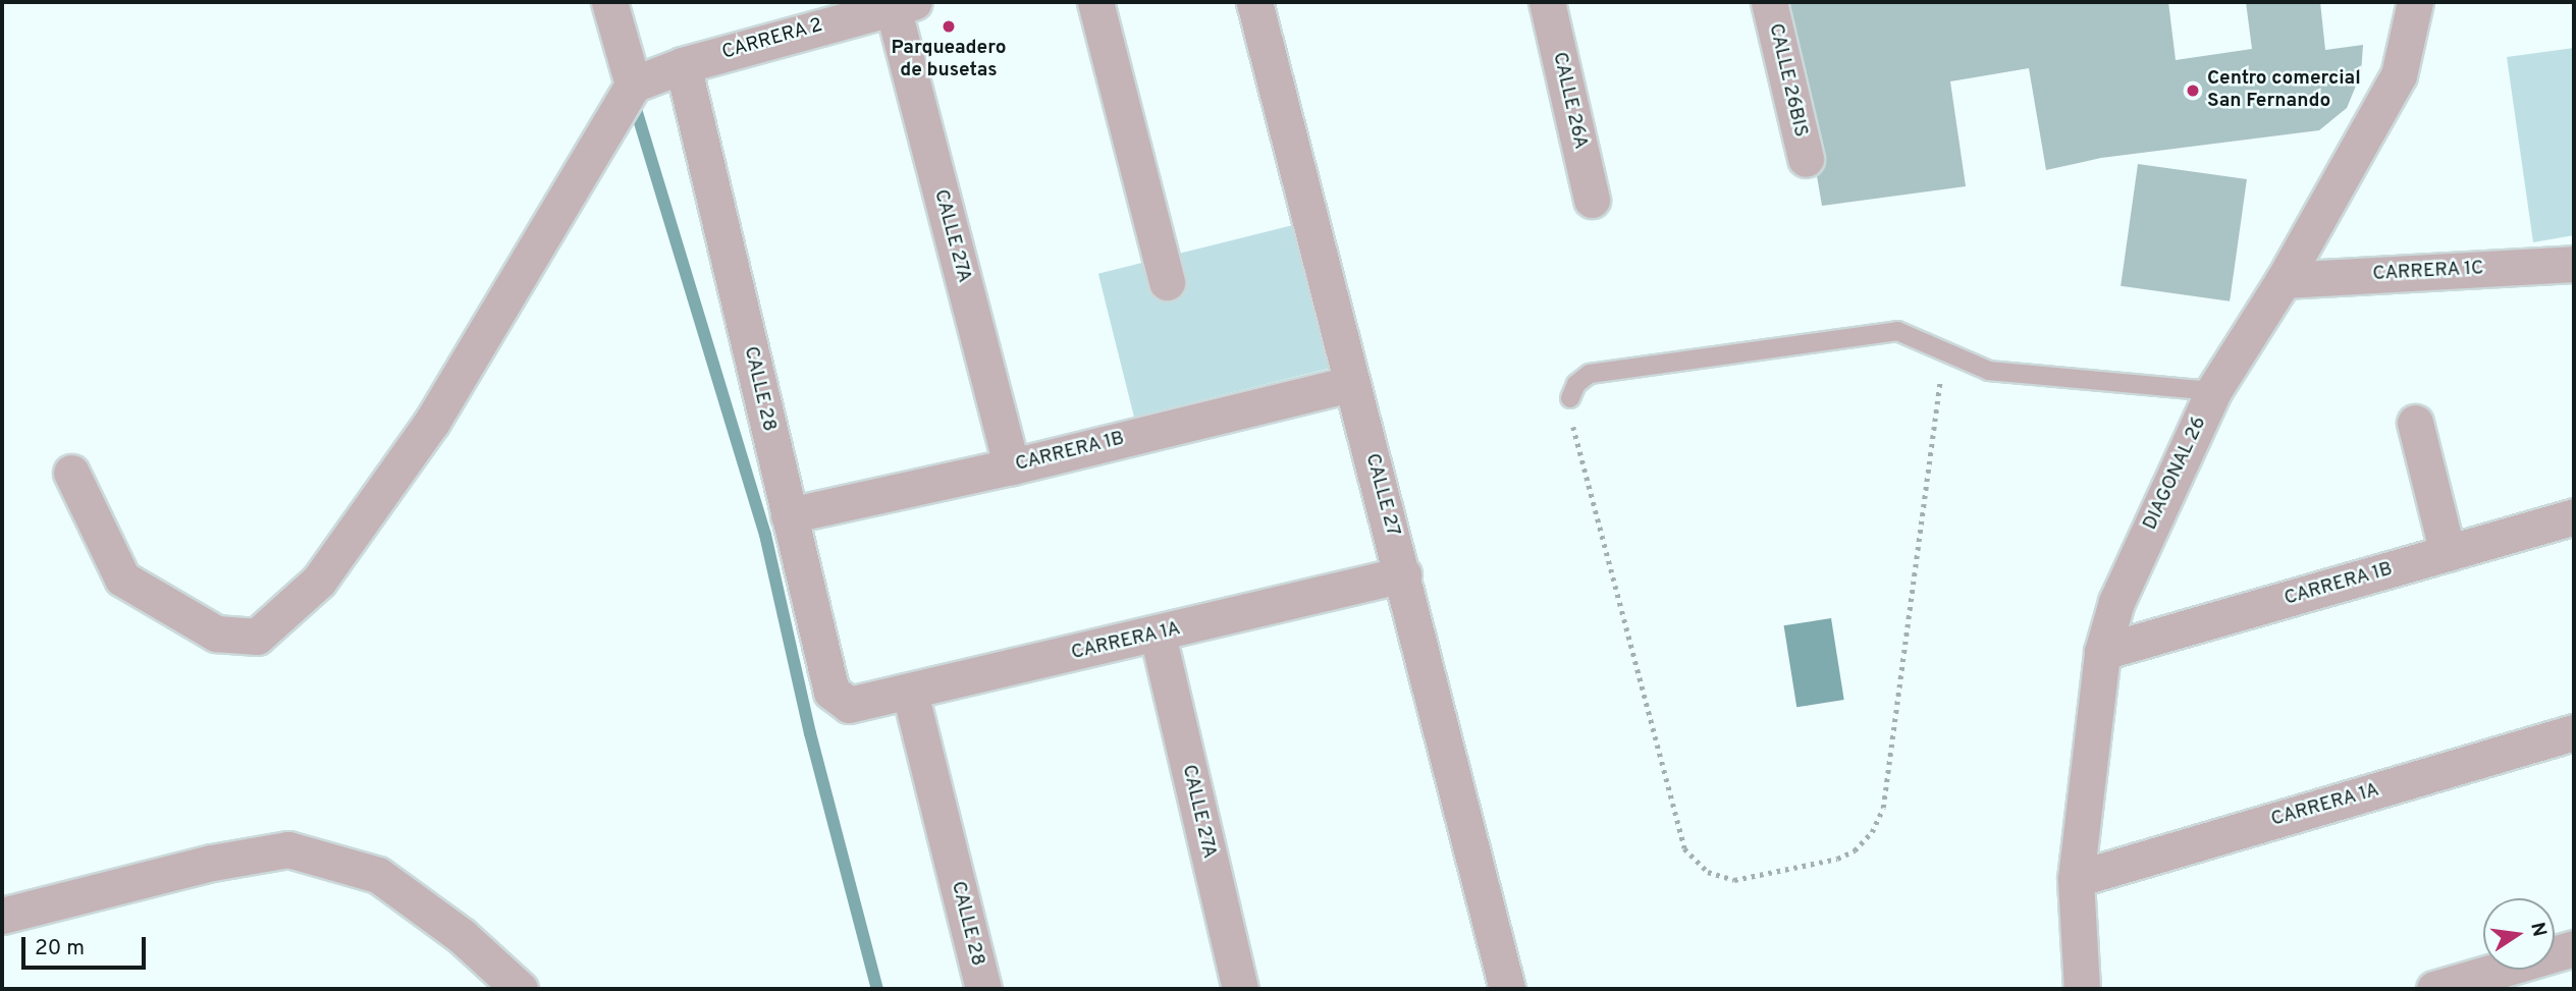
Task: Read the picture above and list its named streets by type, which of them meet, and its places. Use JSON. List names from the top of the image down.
{
  "streets": {
    "street": [
      "CARRERA 2",
      "CALLE 26BIS",
      "CALLE 26A",
      "CALLE 27A",
      "CARRERA 1C",
      "CALLE 28",
      "CARRERA 1B",
      "DIAGONAL 26",
      "CALLE 27",
      "CARRERA 1A"
    ]
  },
  "crossings": [
    ["CARRERA 2", "CALLE 27A"],
    ["CARRERA 2", "CALLE 28"],
    ["CALLE 27A", "CARRERA 1B"],
    ["CALLE 27A", "CARRERA 1A"],
    ["CARRERA 1C", "DIAGONAL 26"],
    ["CALLE 28", "CARRERA 1B"],
    ["CALLE 28", "CARRERA 1A"],
    ["CARRERA 1B", "DIAGONAL 26"],
    ["CARRERA 1B", "CALLE 27"],
    ["DIAGONAL 26", "CARRERA 1A"],
    ["CALLE 27", "CARRERA 1A"]
  ],
  "places": ["Parqueadero de busetas", "Centro comercial San Fernando"],
  "scale_bar": "20 m",
  "north": "right"
}
